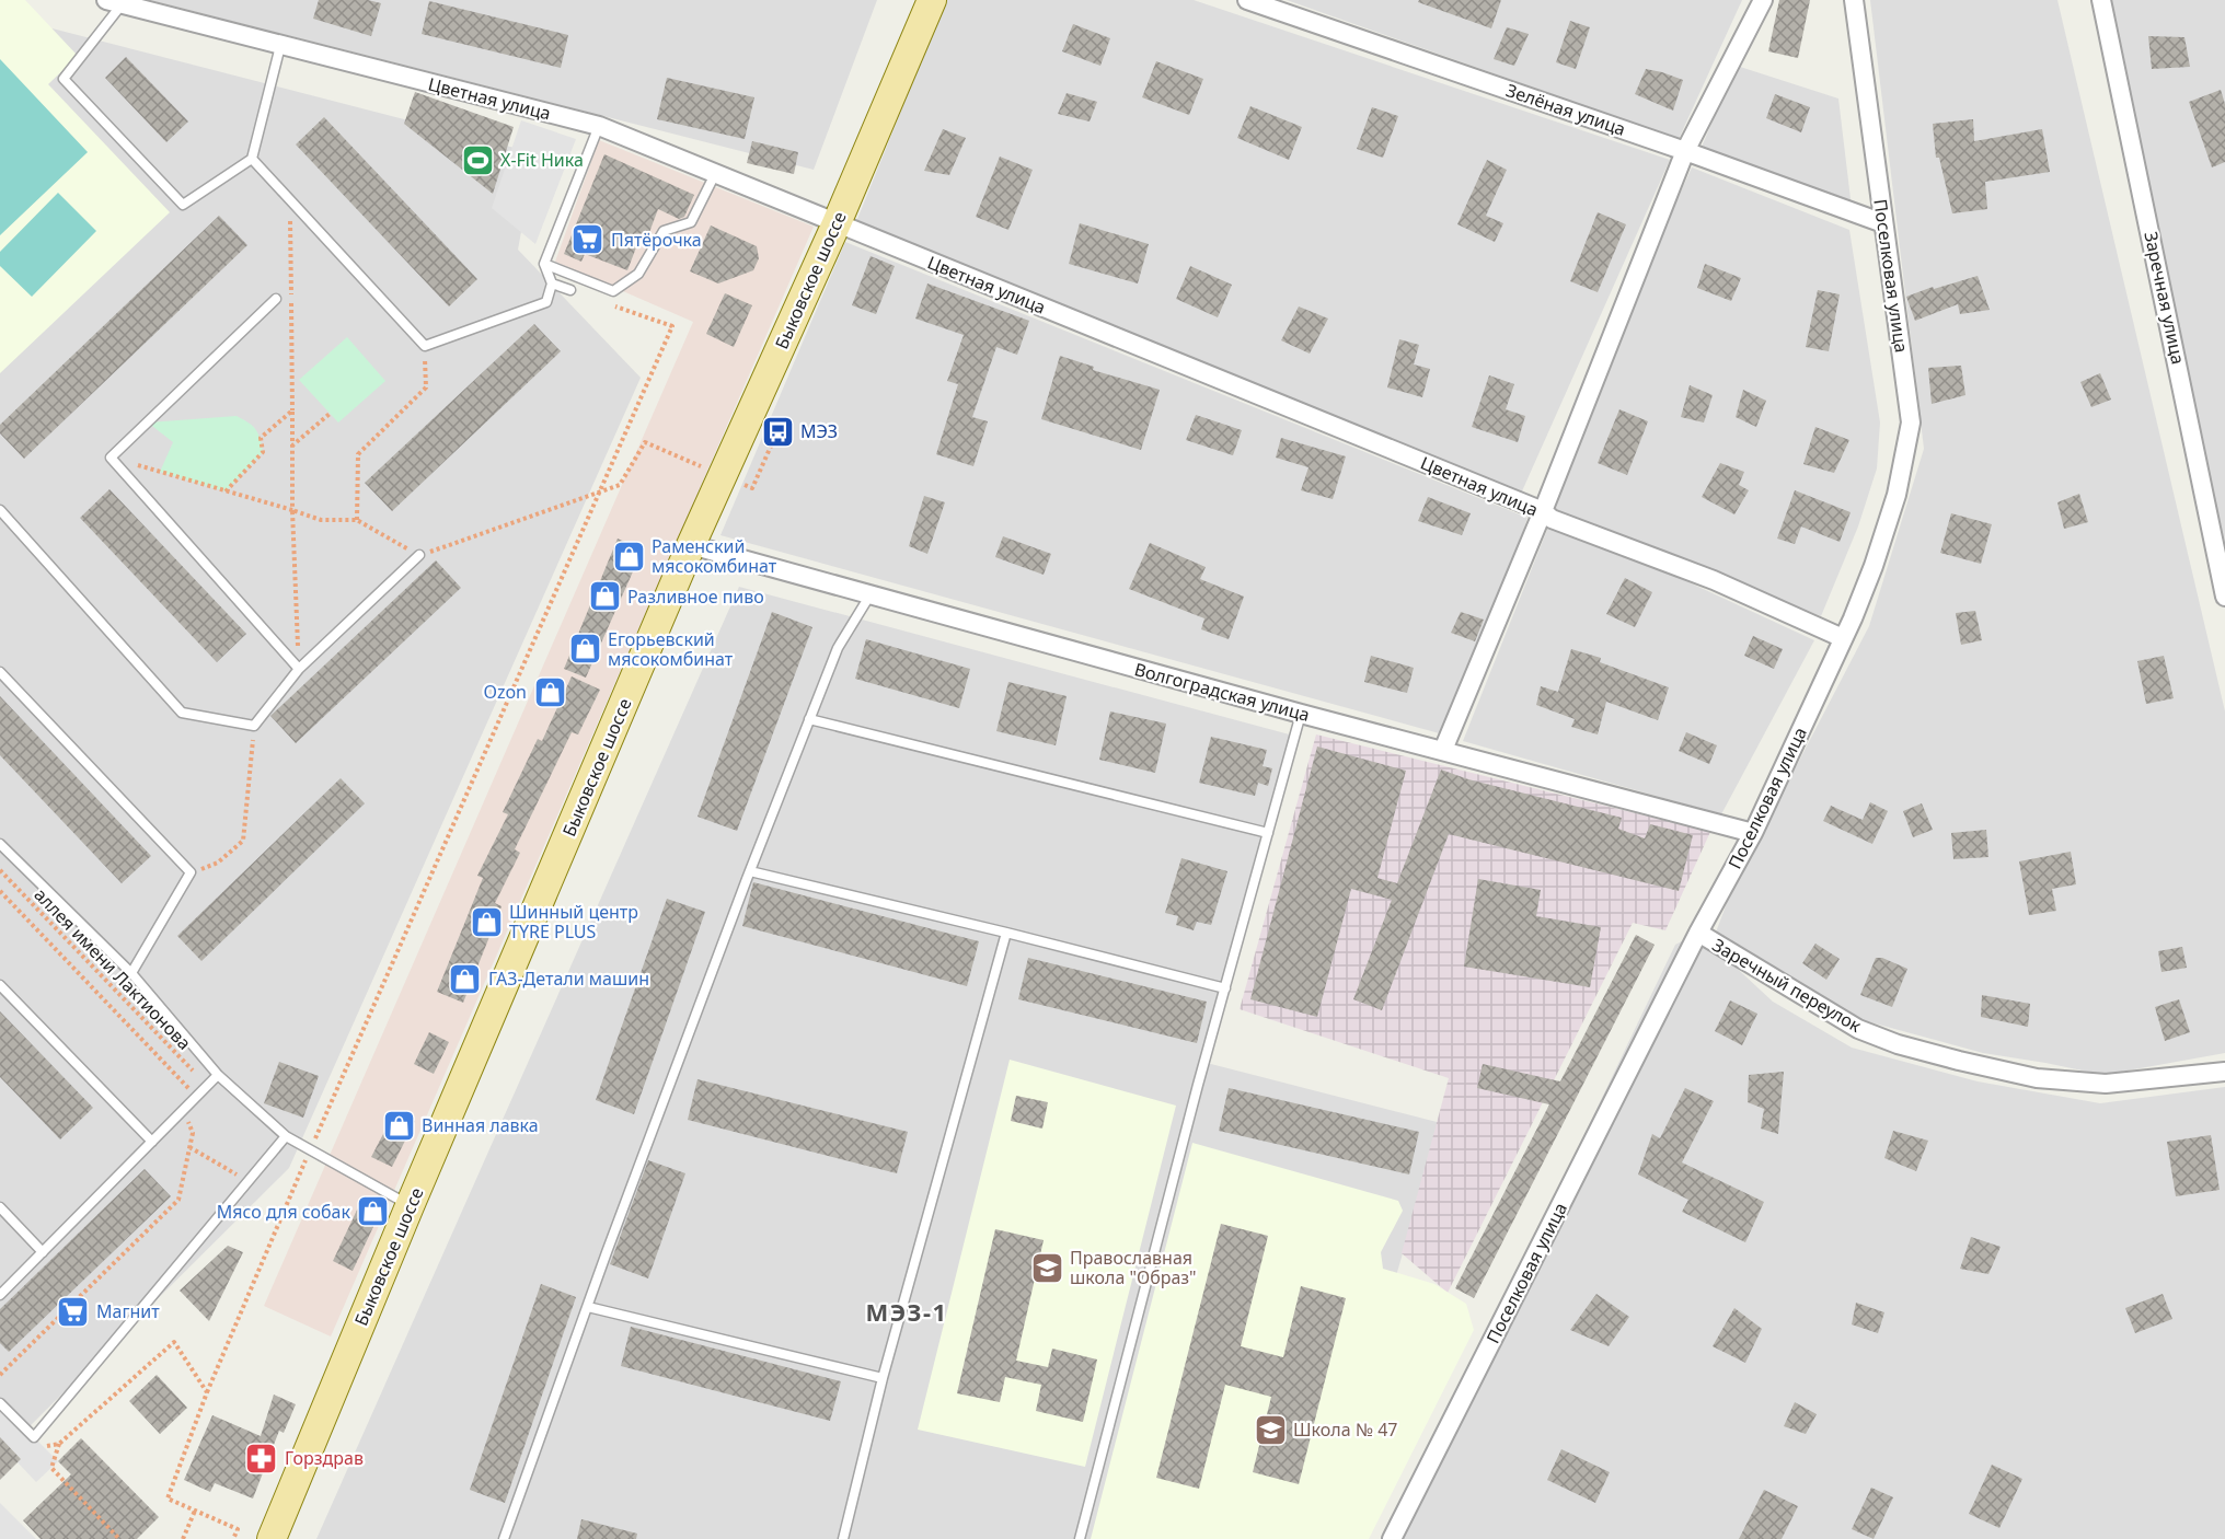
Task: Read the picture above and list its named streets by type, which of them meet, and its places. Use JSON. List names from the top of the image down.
{
  "streets": {
    "main road": ["Быковское шоссе"],
    "street": [
      "Цветная улица",
      "Зелёная улица",
      "Поселковая улица",
      "Заречная улица",
      "Волгоградская улица",
      "Заречный переулок"
    ],
    "path": ["аллея имени Лактионова"]
  },
  "crossings": [
    ["Цветная улица", "Поселковая улица"],
    ["Цветная улица", "Быковское шоссе"],
    ["Зелёная улица", "Поселковая улица"],
    ["Поселковая улица", "Волгоградская улица"],
    ["Поселковая улица", "Заречный переулок"],
    ["Быковское шоссе", "Волгоградская улица"]
  ],
  "districts": ["МЭЗ-1"],
  "places": {
    "sports": ["X-Fit Ника"],
    "supermarket": ["Пятёрочка", "Магнит"],
    "bus stop": ["МЭЗ"],
    "shop": [
      "Раменский мясокомбинат",
      "Разливное пиво",
      "Егорьевский мясокомбинат",
      "Ozon",
      "Шинный центр TYRE PLUS",
      "ГАЗ-Детали машин",
      "Винная лавка",
      "Мясо для собак"
    ],
    "school or university": ["Православная школа \"Образ\"", "Школа № 47"],
    "pharmacy": ["Горздрав"]
  }
}
